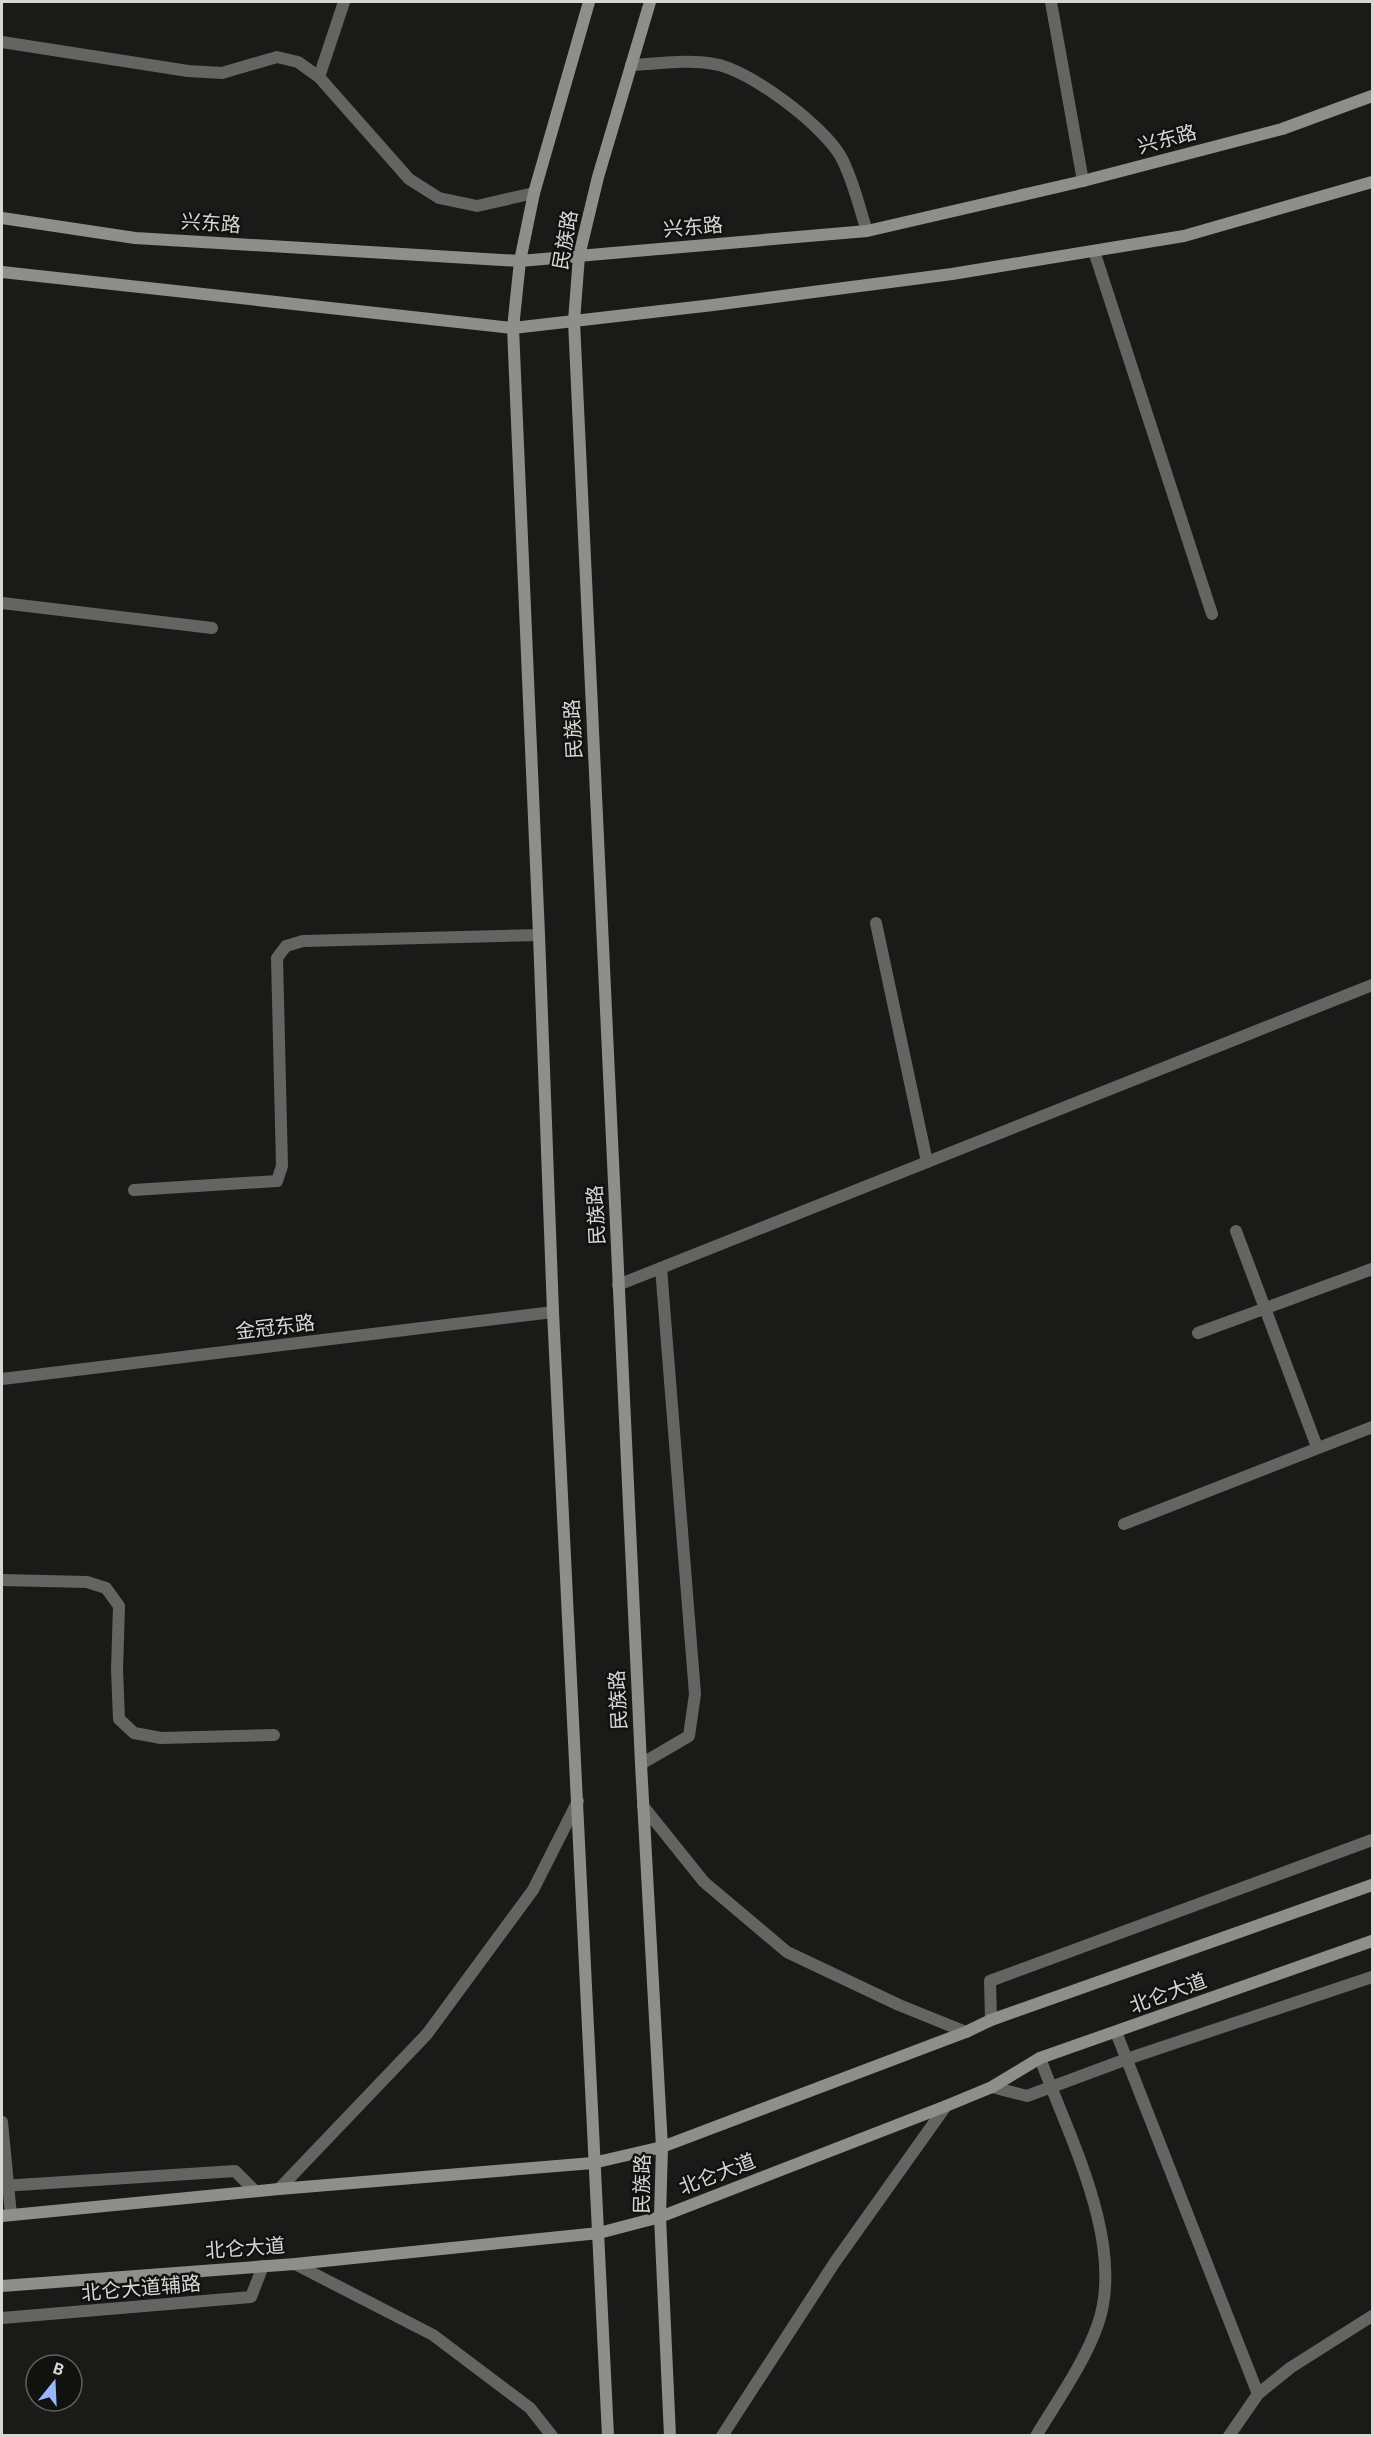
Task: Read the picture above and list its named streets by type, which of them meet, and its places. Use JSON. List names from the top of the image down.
{
  "streets": {
    "main road": ["兴东路", "民族路", "北仑大道"],
    "street": ["金冠东路", "北仑大道辅路"]
  },
  "crossings": [
    ["兴东路", "民族路"],
    ["民族路", "金冠东路"],
    ["民族路", "北仑大道"],
    ["北仑大道", "北仑大道辅路"]
  ],
  "north": "top"
}
